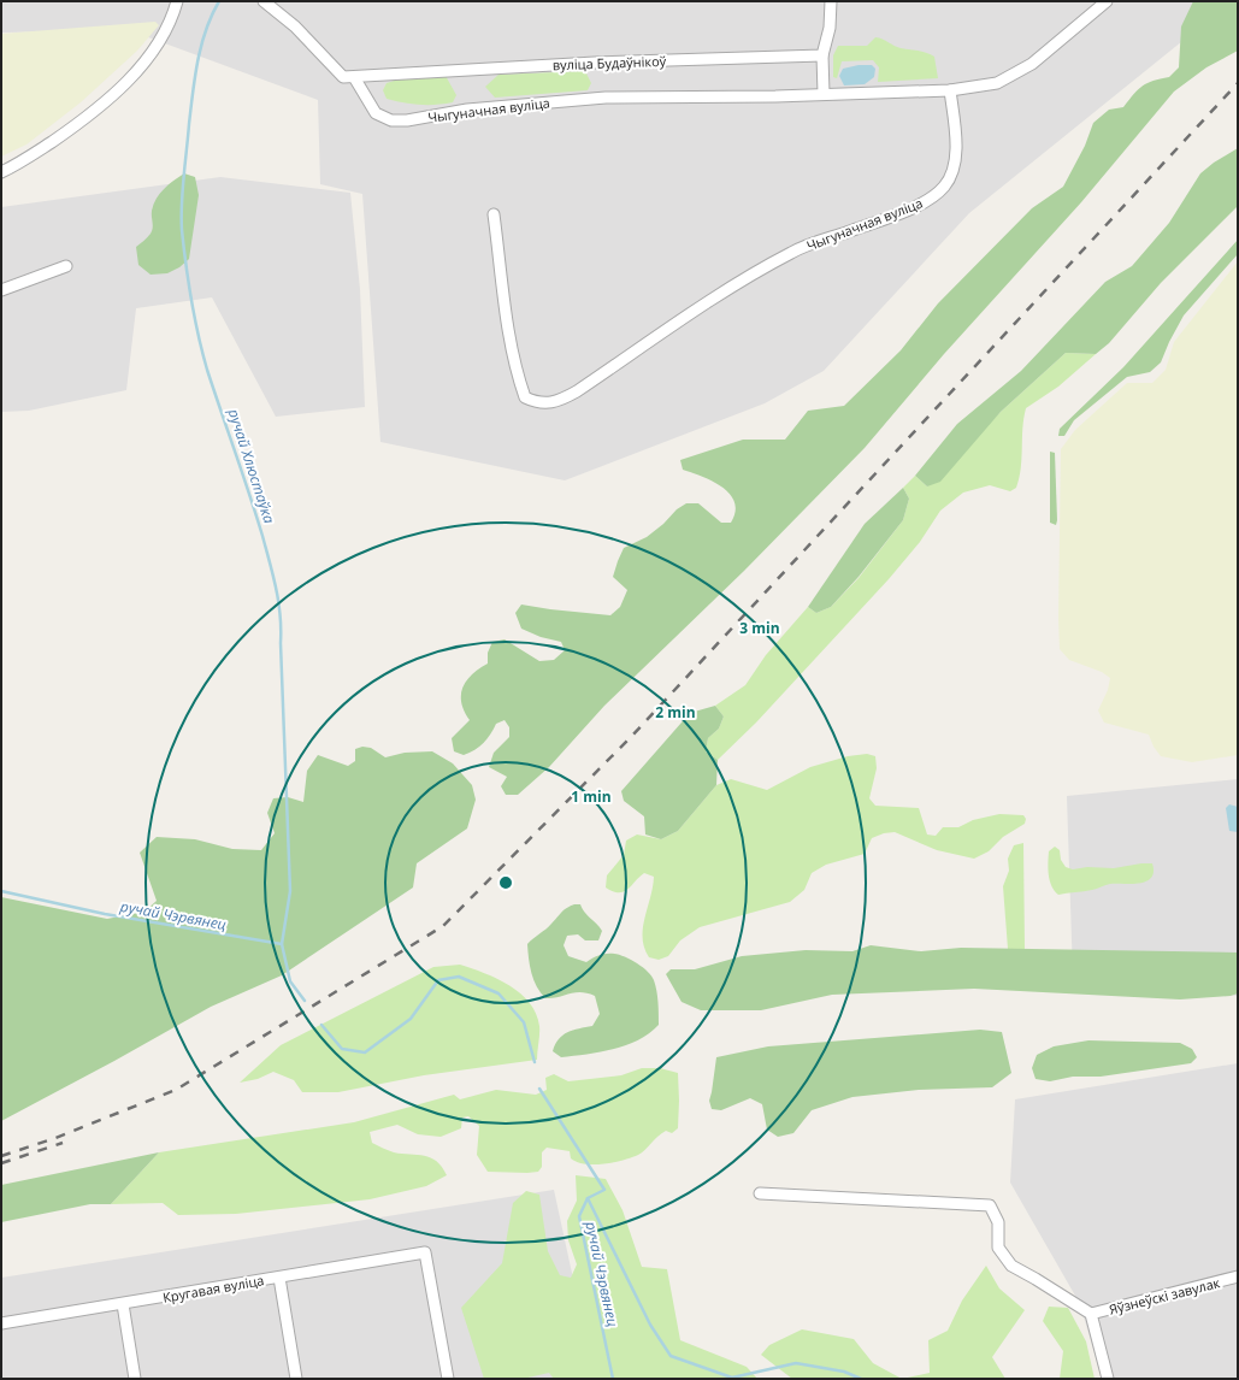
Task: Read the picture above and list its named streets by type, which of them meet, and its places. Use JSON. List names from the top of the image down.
{
  "streets": {
    "street": [
      "вуліца Будаўнікоў",
      "Чыгуначная вуліца",
      "Кругавая вуліца",
      "Яўзнеўскі завулак"
    ]
  },
  "crossings": [
    ["вуліца Будаўнікоў", "Чыгуначная вуліца"]
  ],
  "water": ["ручай Хлюстаўка", "ручай Чэрвянец"],
  "rings": ["3 min", "2 min", "1 min"]
}
